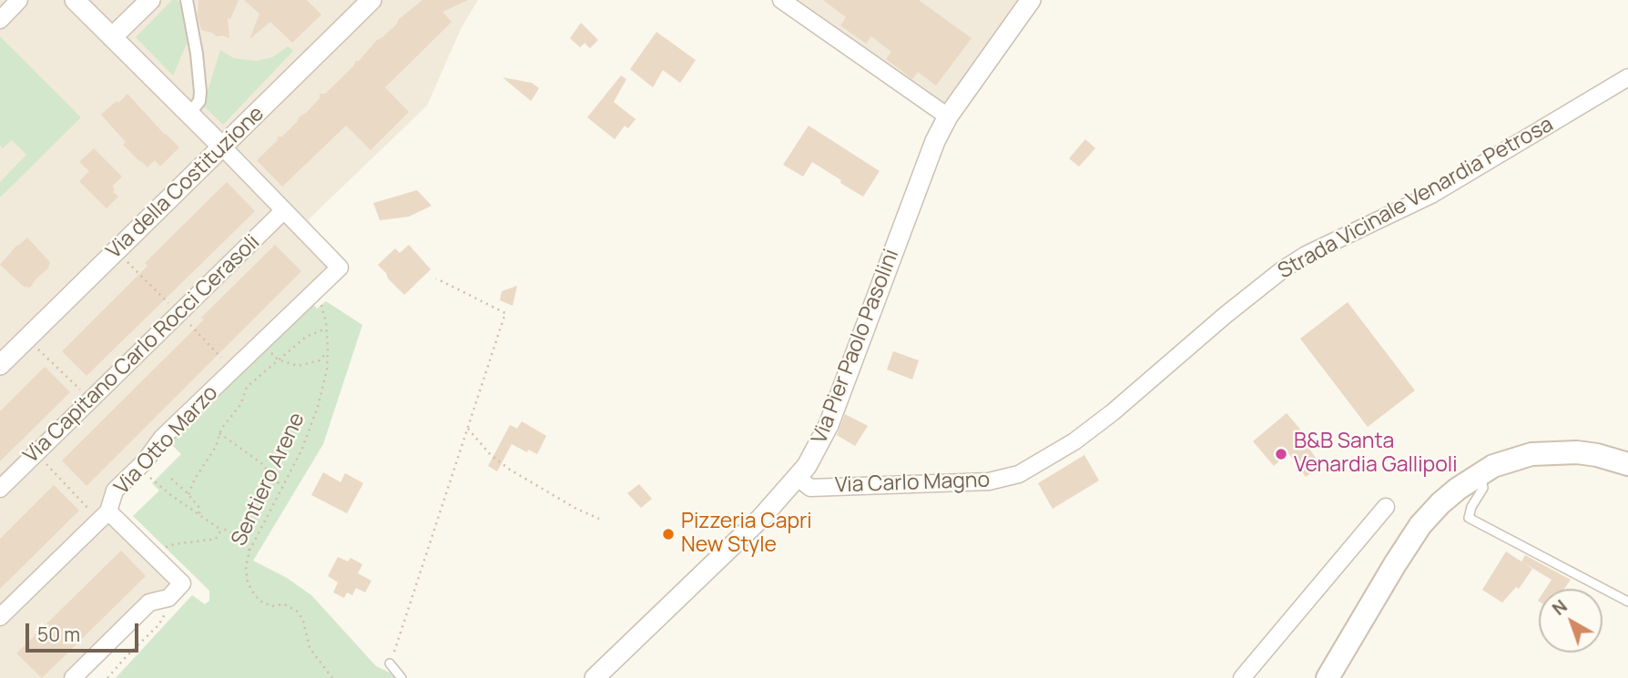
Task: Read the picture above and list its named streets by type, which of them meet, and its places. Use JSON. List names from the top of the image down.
{
  "streets": {
    "street": [
      "Via della Costituzione",
      "Strada Vicinale Venardia Petrosa",
      "Via Pier Paolo Pasolini",
      "Via Capitano Carlo Rocci Cerasoli",
      "Via Otto Marzo",
      "Via Carlo Magno"
    ],
    "path": ["Sentiero Arene"]
  },
  "crossings": [
    ["Strada Vicinale Venardia Petrosa", "Via Carlo Magno"],
    ["Via Pier Paolo Pasolini", "Via Carlo Magno"],
    ["Via Capitano Carlo Rocci Cerasoli", "Via Otto Marzo"],
    ["Via Otto Marzo", "Sentiero Arene"]
  ],
  "places": ["B&B Santa Venardia Gallipoli", "Pizzeria Capri New Style"],
  "scale_bar": "50 m",
  "north": "top left"
}
